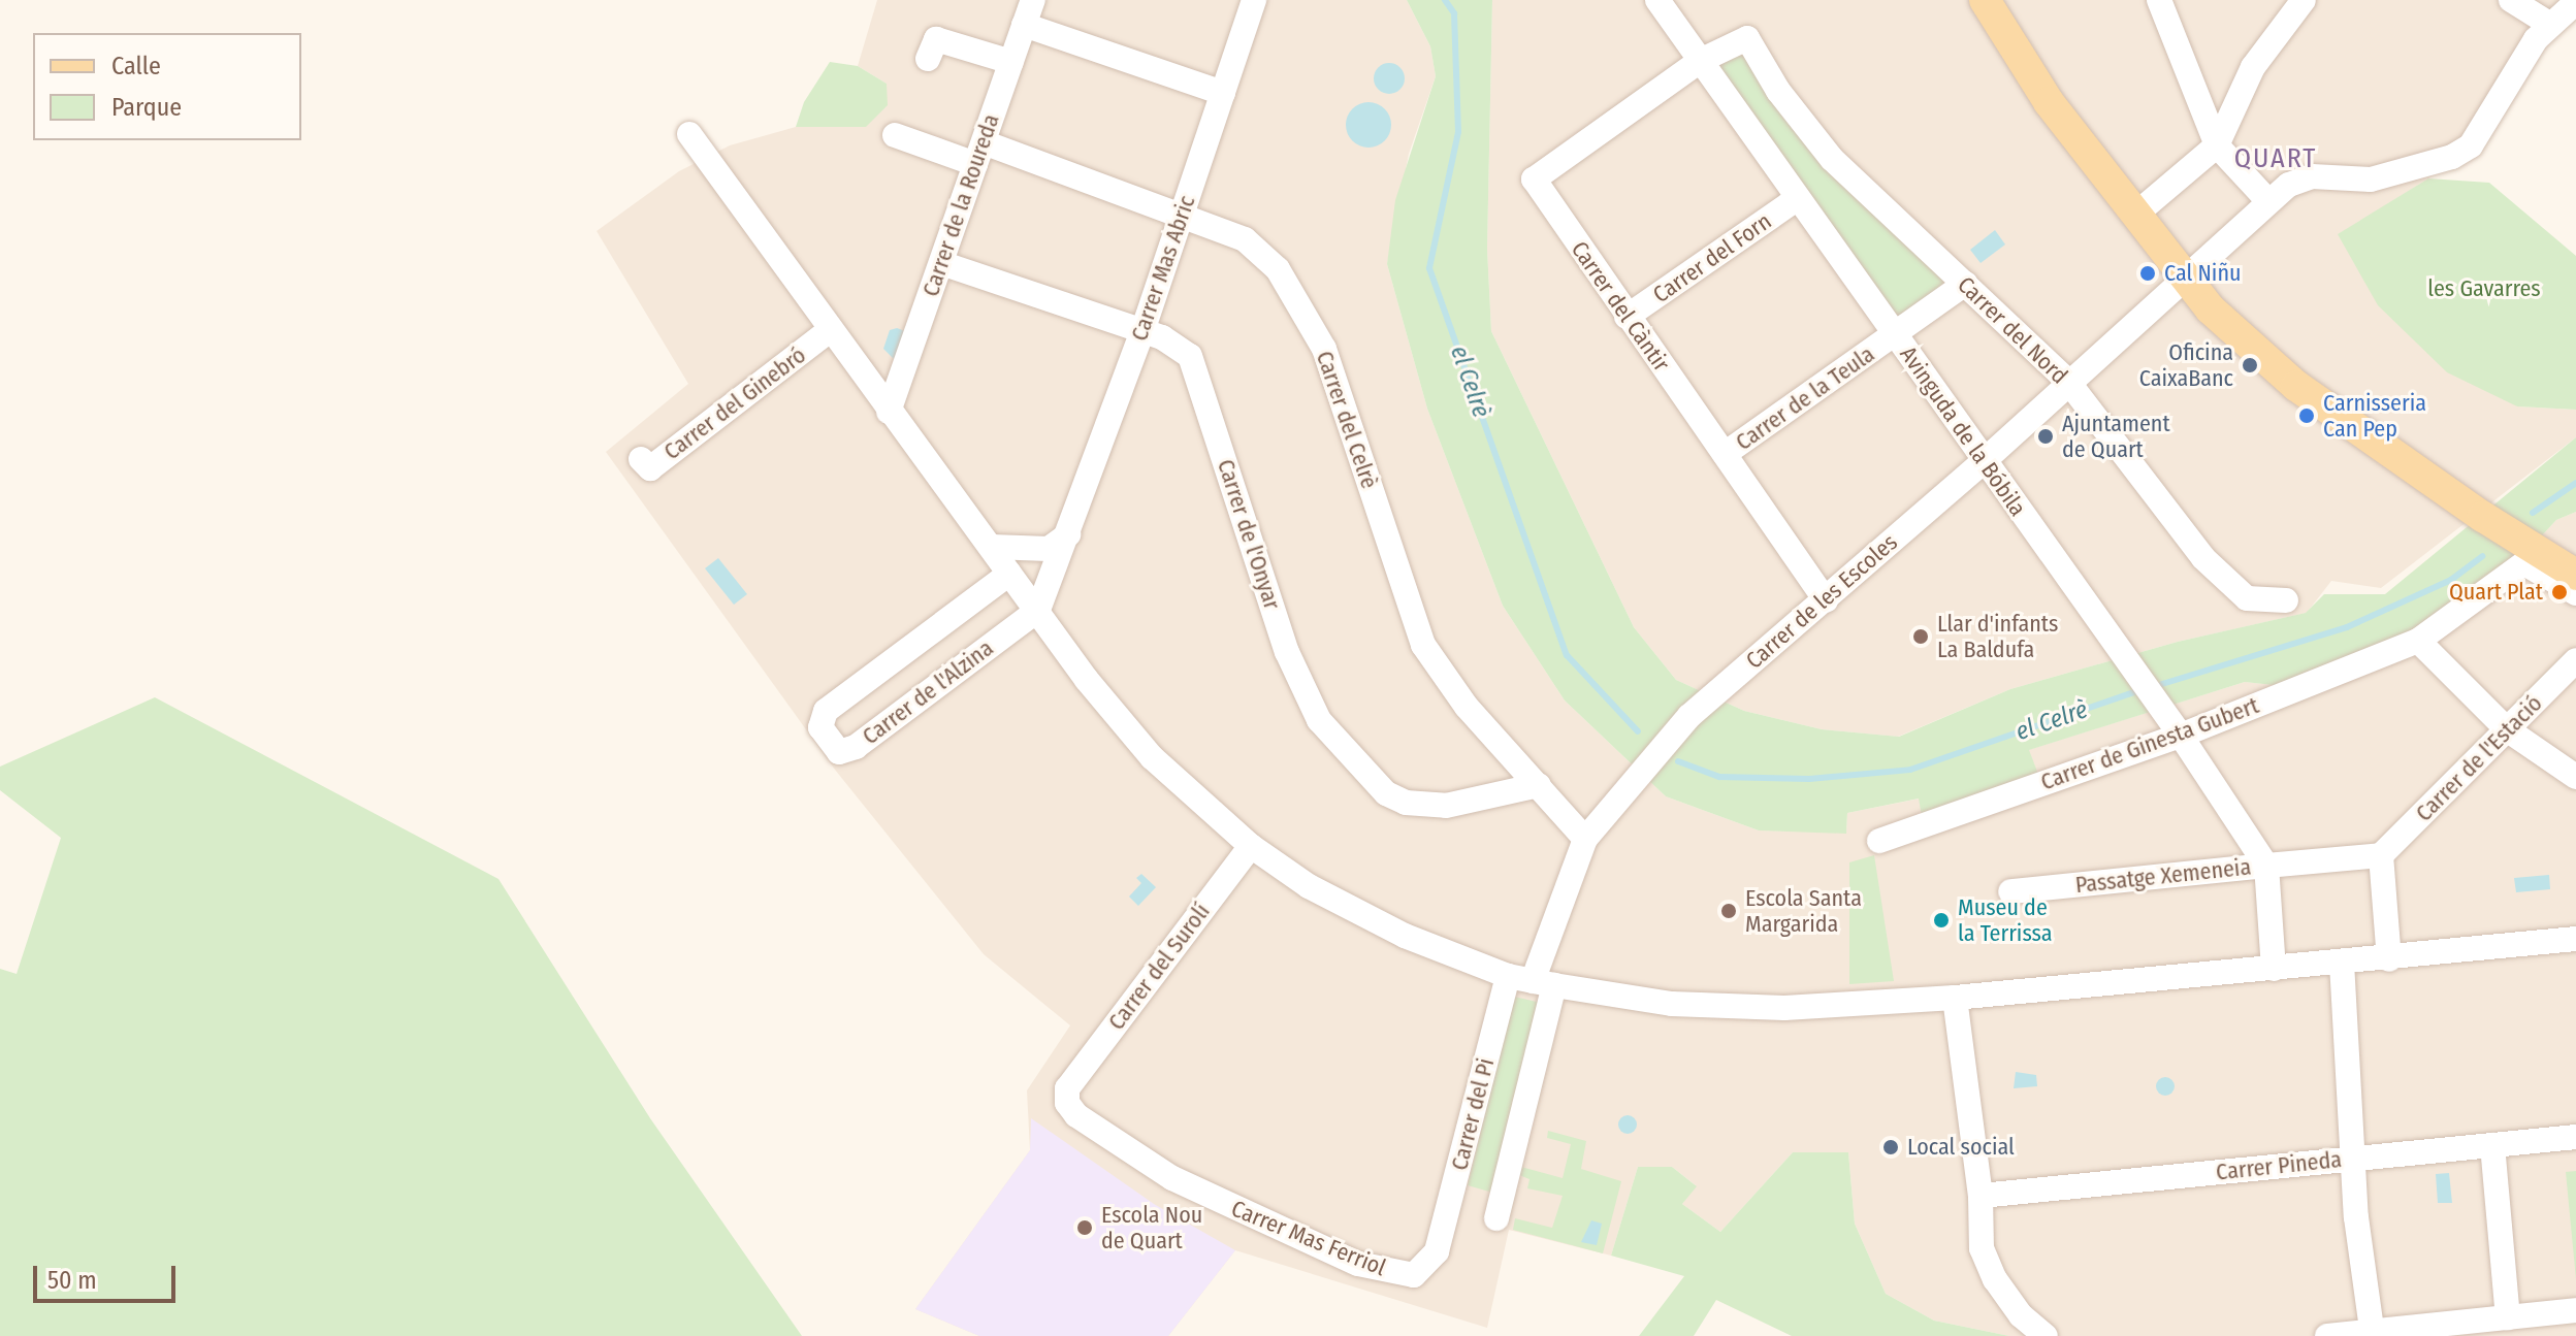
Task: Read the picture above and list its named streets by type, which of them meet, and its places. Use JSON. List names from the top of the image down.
{
  "streets": {
    "street": [
      "Carrer de la Roureda",
      "Carrer del Forn",
      "Carrer Mas Abric",
      "Carrer del Càntir",
      "Carrer del Nord",
      "Carrer de la Teula",
      "Carrer del Ginebró",
      "Carrer del Celrè",
      "Avinguda de la Bóbila",
      "Carrer de l'Onyar",
      "Carrer de les Escoles",
      "Carrer de l'Alzina",
      "Carrer de Ginesta Gubert",
      "Carrer de l'Estació",
      "Passatge Xemeneia",
      "Carrer del Surolí",
      "Carrer del Pi",
      "Carrer Pineda",
      "Carrer Mas Ferriol"
    ]
  },
  "crossings": [
    ["Carrer de la Roureda", "Carrer del Celrè"],
    ["Carrer de la Roureda", "Carrer de l'Onyar"],
    ["Carrer del Forn", "Carrer del Càntir"],
    ["Carrer del Forn", "Avinguda de la Bóbila"],
    ["Carrer Mas Abric", "Carrer del Celrè"],
    ["Carrer Mas Abric", "Carrer de l'Onyar"],
    ["Carrer Mas Abric", "Carrer de l'Alzina"],
    ["Carrer del Càntir", "Carrer del Nord"],
    ["Carrer del Càntir", "Carrer de la Teula"],
    ["Carrer del Càntir", "Avinguda de la Bóbila"],
    ["Carrer del Càntir", "Carrer de les Escoles"],
    ["Carrer del Nord", "Carrer de la Teula"],
    ["Carrer del Nord", "Avinguda de la Bóbila"],
    ["Carrer del Nord", "Carrer de les Escoles"],
    ["Carrer de la Teula", "Avinguda de la Bóbila"],
    ["Carrer del Celrè", "Carrer de l'Onyar"],
    ["Carrer del Celrè", "Carrer de les Escoles"],
    ["Avinguda de la Bóbila", "Carrer de les Escoles"],
    ["Avinguda de la Bóbila", "Carrer de Ginesta Gubert"],
    ["Avinguda de la Bóbila", "Passatge Xemeneia"],
    ["Carrer de les Escoles", "Carrer del Pi"],
    ["Carrer de l'Estació", "Passatge Xemeneia"],
    ["Carrer del Surolí", "Carrer Mas Ferriol"],
    ["Carrer del Pi", "Carrer Mas Ferriol"]
  ],
  "districts": ["QUART"],
  "water": ["el Celrè"],
  "parks": ["les Gavarres"],
  "places": [
    "Cal Niñu",
    "Oficina CaixaBanc",
    "Carnisseria Can Pep",
    "Ajuntament de Quart",
    "Quart Plat",
    "Llar d'infants La Baldufa",
    "Escola Santa Margarida",
    "Museu de la Terrissa",
    "Local social",
    "Escola Nou de Quart"
  ],
  "legend": ["Calle", "Parque"],
  "scale_bar": "50 m"
}
